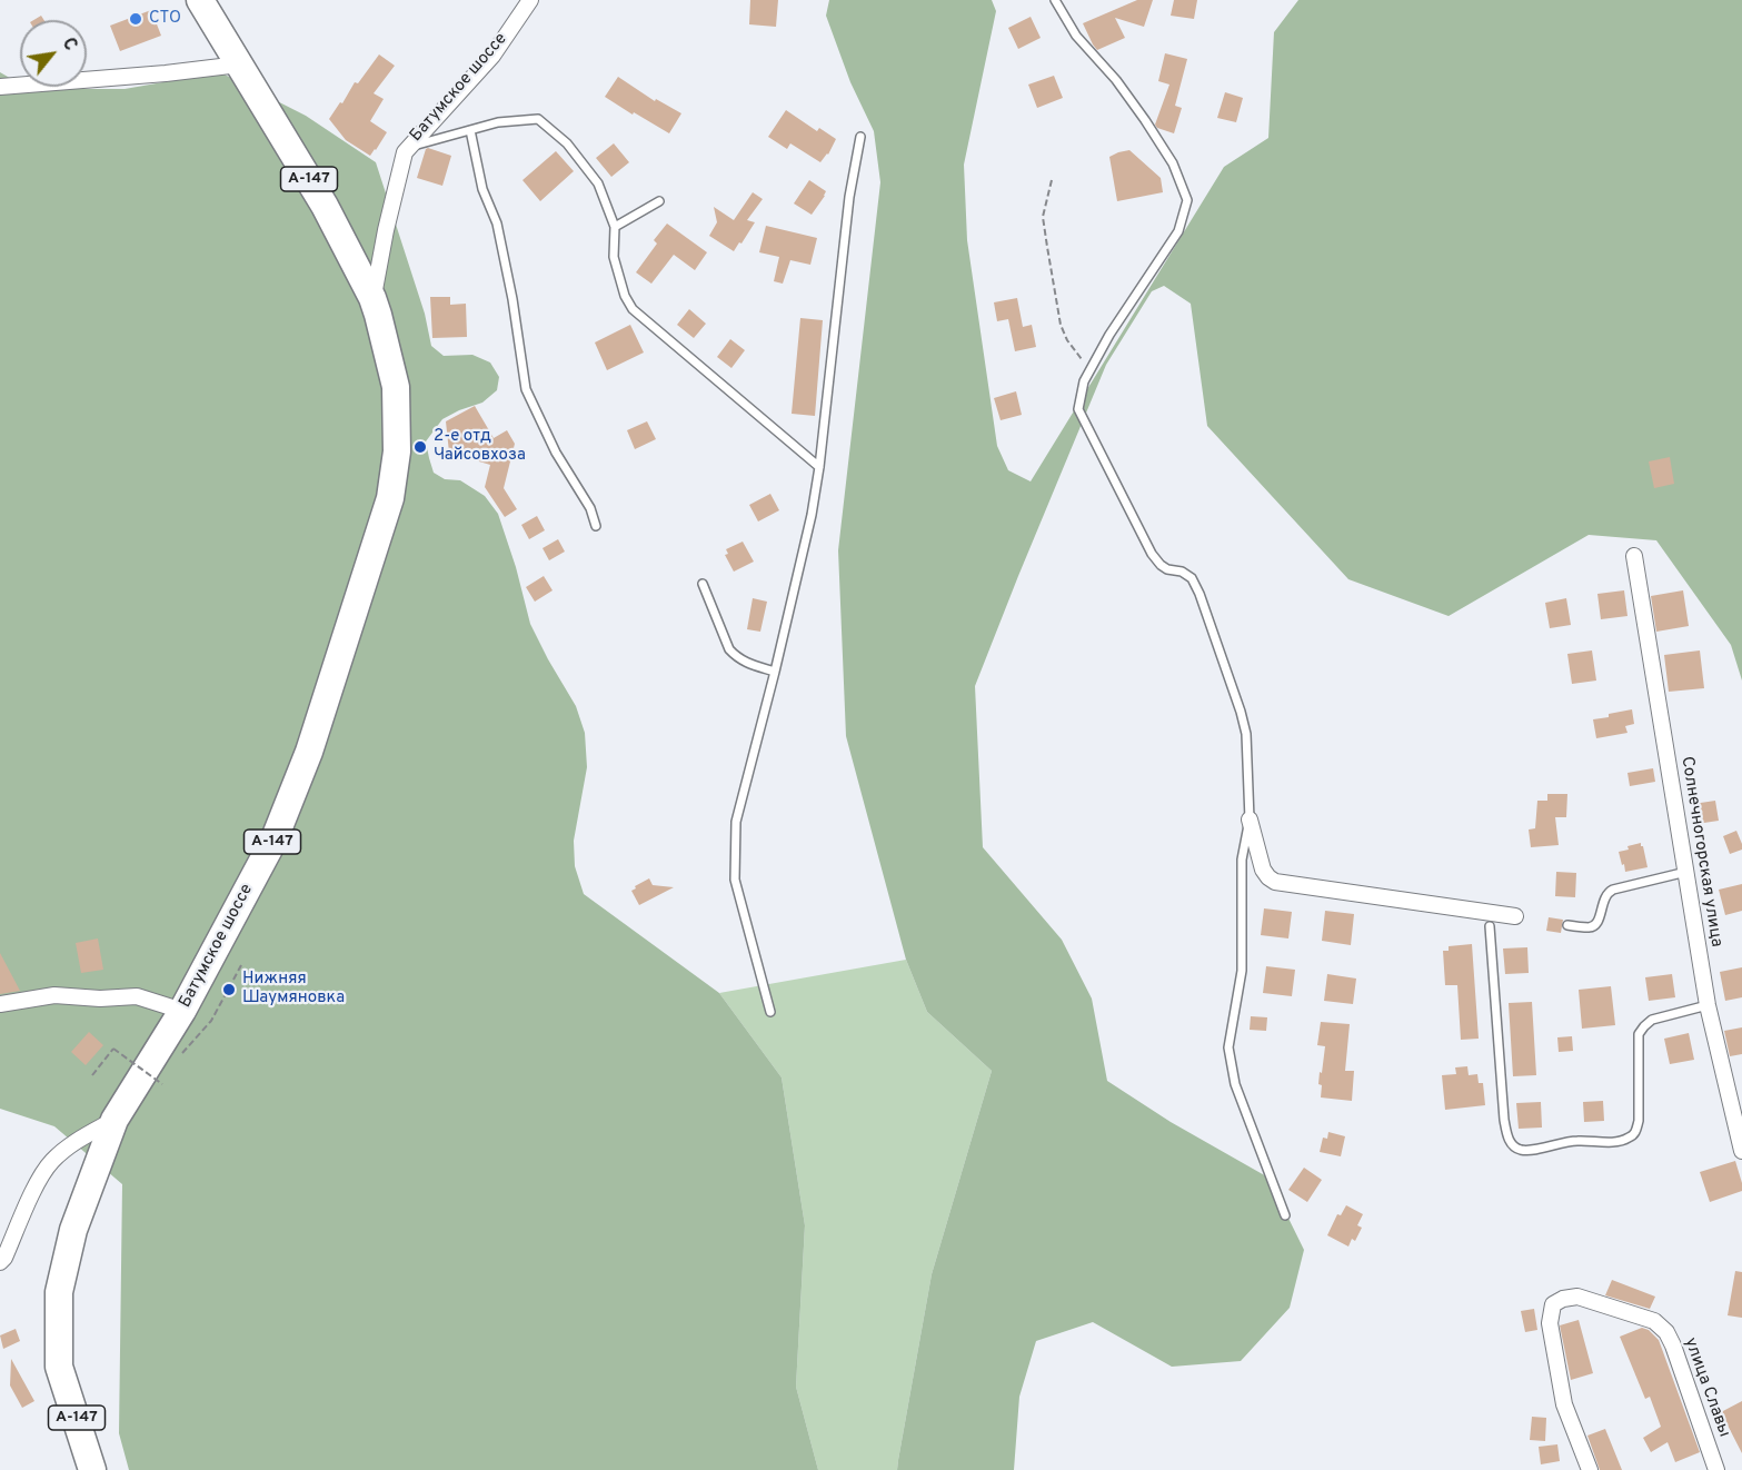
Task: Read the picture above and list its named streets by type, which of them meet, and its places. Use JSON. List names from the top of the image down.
{
  "streets": {
    "highway": ["Батумское шоссе", "А-147"],
    "street": ["Солнечногорская улица", "улица Славы"]
  },
  "places": ["СТО", "2-е отд Чайсовхоза", "Нижняя Шаумяновка"],
  "north": "top right"
}
